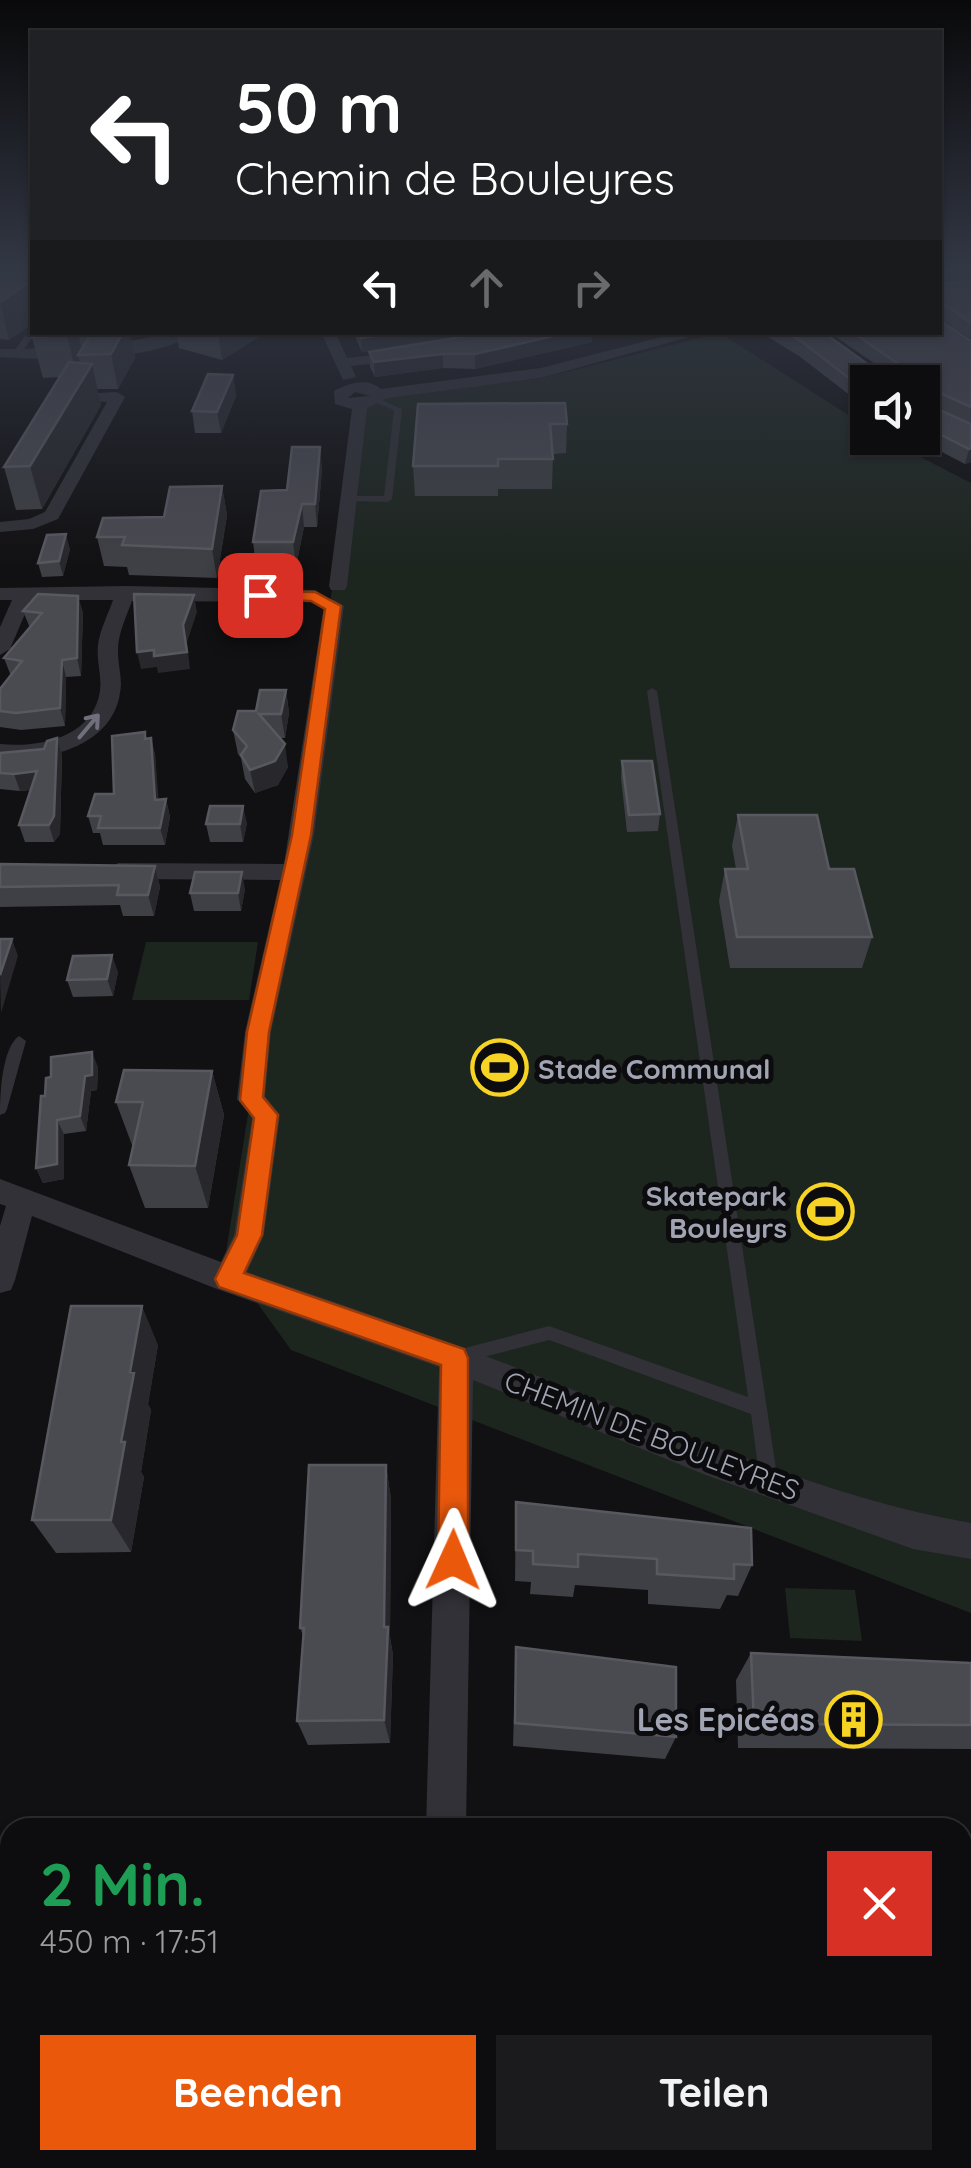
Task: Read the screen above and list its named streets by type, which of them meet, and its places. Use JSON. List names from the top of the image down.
{
  "streets": {
    "street": ["CHEMIN DE BOULEYRES"]
  },
  "places": {
    "sports": ["Stade Communal", "Skatepark Bouleyrs"],
    "building": ["Les Epicéas"]
  },
  "page": {
    "turn": ["50 m", "Chemin de Bouleyres"],
    "heading": ["2 Min.", "450 m · 17:51"],
    "buttons": ["Beenden", "Teilen"]
  }
}
